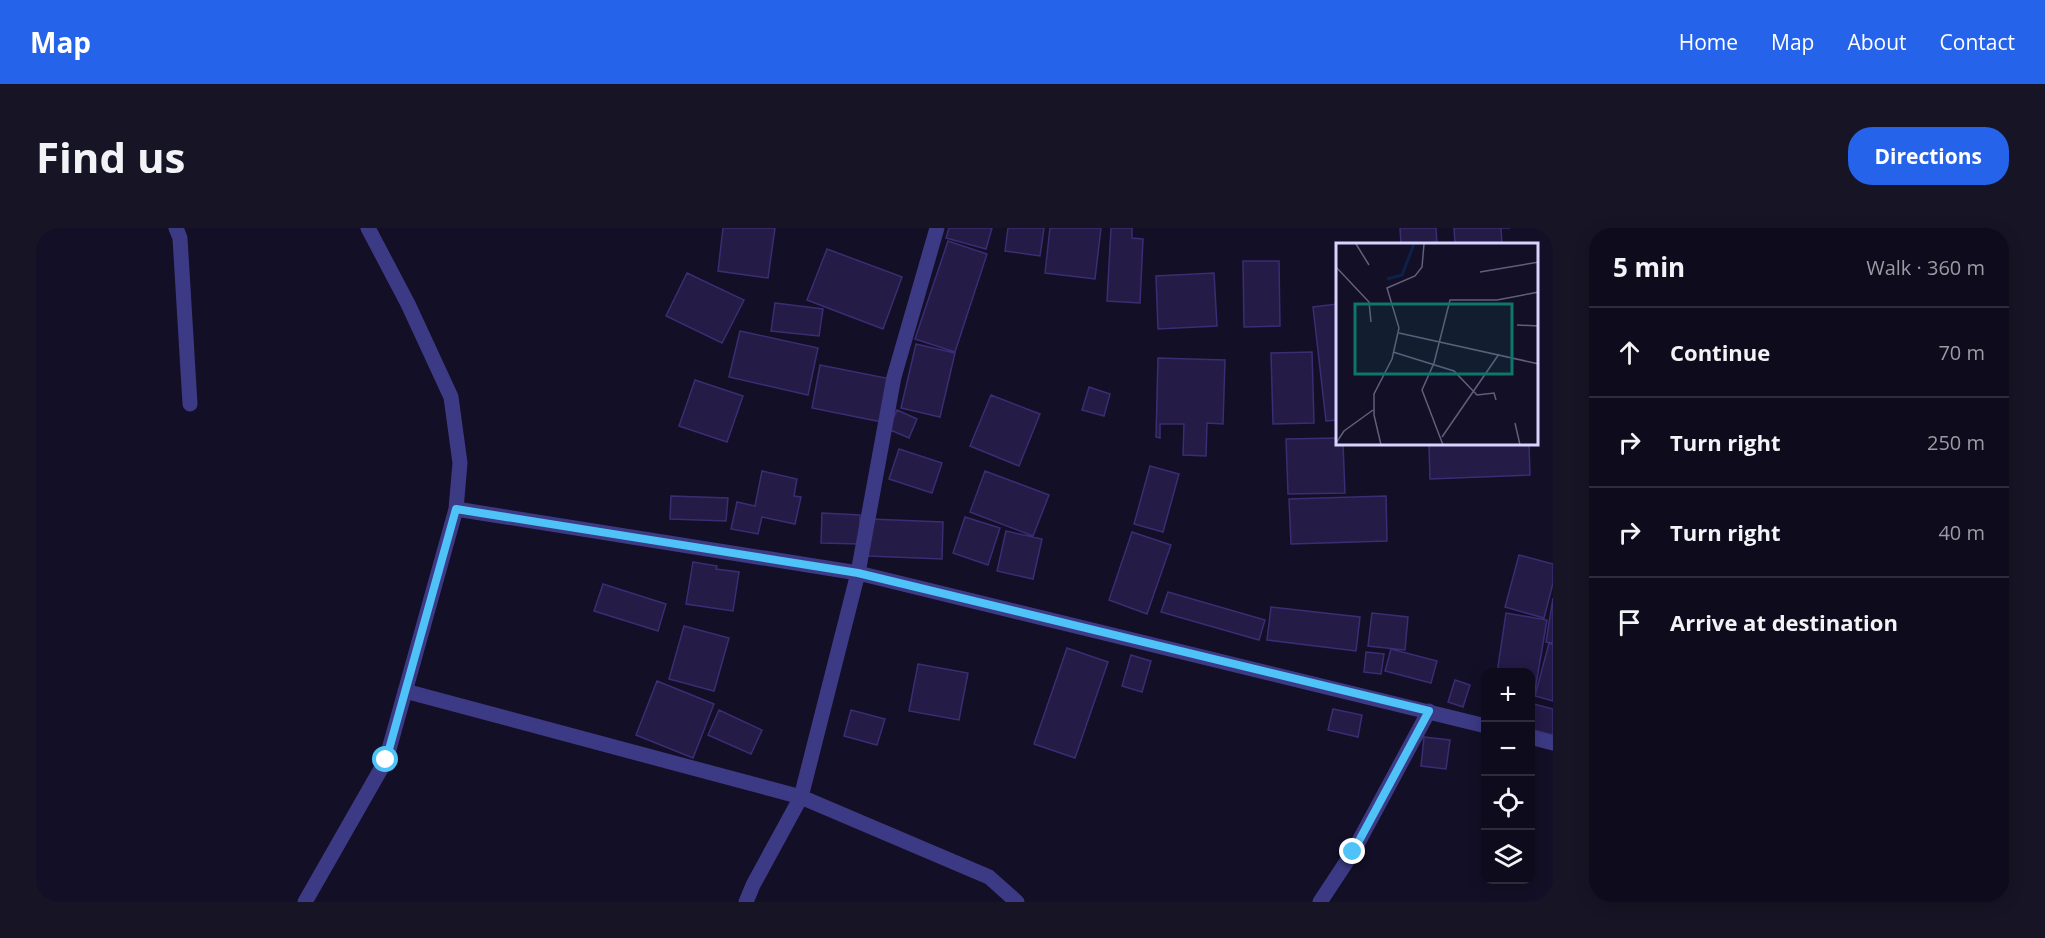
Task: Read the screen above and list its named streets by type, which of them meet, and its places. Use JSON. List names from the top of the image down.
{
  "page": {
    "header": "Map",
    "nav": [
      "Home",
      "Map",
      "About",
      "Contact"
    ],
    "buttons": "Directions",
    "title": "Find us",
    "heading": ["5 min", "Walk · 360 m"],
    "list": [
      ["Continue", "70 m"],
      ["Turn right", "250 m"],
      ["Turn right", "40 m"],
      "Arrive at destination"
    ],
    "map_buttons": ["+", "−"]
  }
}
